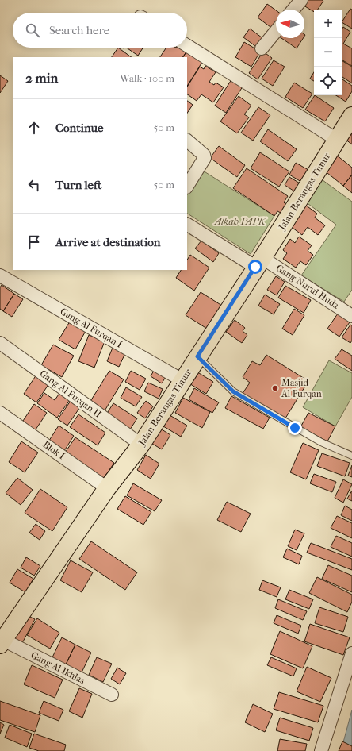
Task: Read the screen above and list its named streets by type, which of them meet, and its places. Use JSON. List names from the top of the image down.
{
  "streets": {
    "main road": ["Jalan Berangas Timur"],
    "street": [
      "Gang Nurul Huda",
      "Gang Al Furqan I",
      "Gang Al Furqan II",
      "Blok I",
      "Gang Al Ikhlas"
    ]
  },
  "crossings": [
    ["Jalan Berangas Timur", "Gang Nurul Huda"],
    ["Jalan Berangas Timur", "Gang Al Furqan I"],
    ["Jalan Berangas Timur", "Gang Al Furqan II"],
    ["Jalan Berangas Timur", "Blok I"],
    ["Jalan Berangas Timur", "Gang Al Ikhlas"]
  ],
  "parks": ["Alkah PAPK"],
  "places": ["Masjid Al Furqan"],
  "north": "left",
  "page": {
    "map_buttons": ["+", "−"],
    "search": "Search here",
    "heading": ["2 min", "Walk · 100 m"],
    "list": [
      ["Continue", "50 m"],
      ["Turn left", "50 m"],
      "Arrive at destination"
    ]
  }
}
